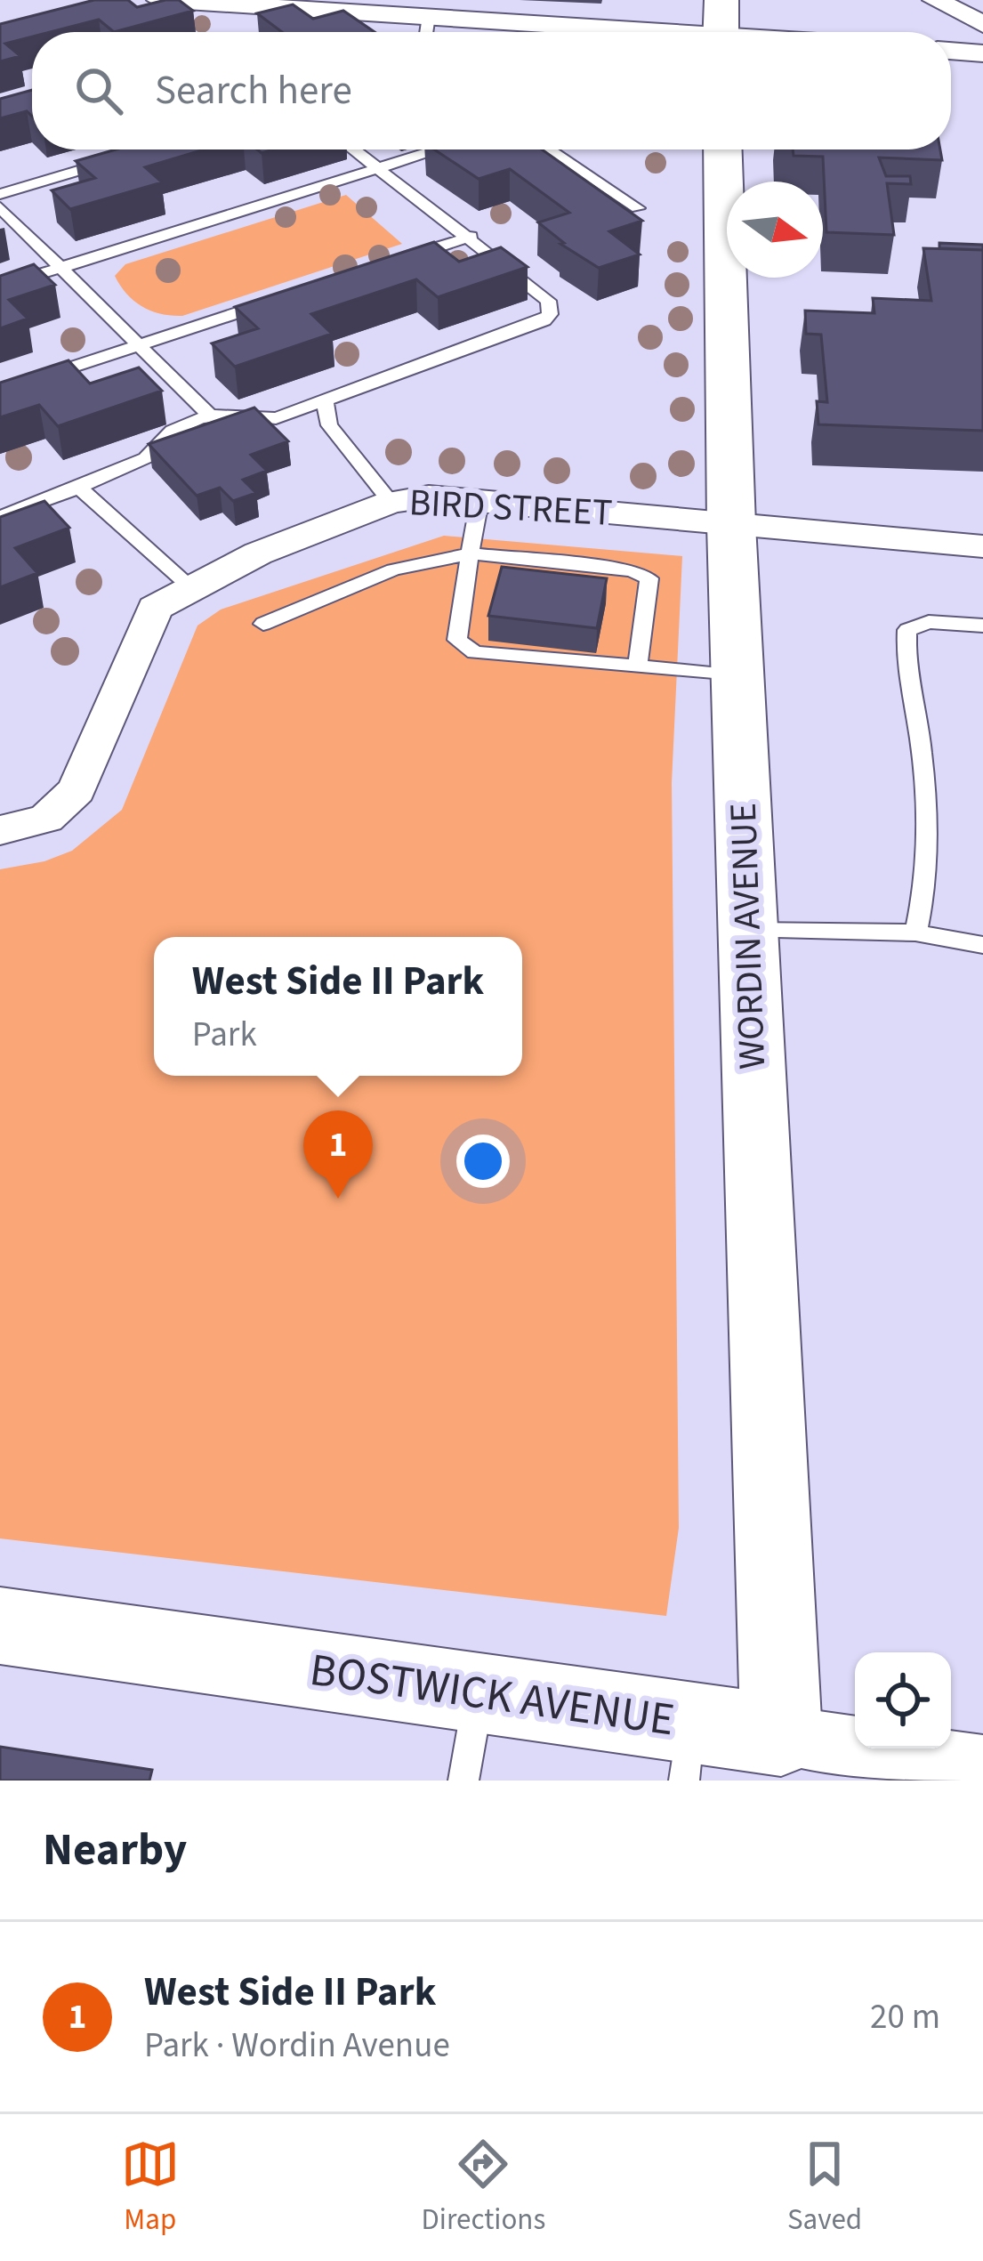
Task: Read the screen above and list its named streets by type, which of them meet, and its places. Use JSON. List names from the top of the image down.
{
  "streets": {
    "street": ["BIRD STREET", "WORDIN AVENUE", "BOSTWICK AVENUE"]
  },
  "crossings": [
    ["BIRD STREET", "WORDIN AVENUE"],
    ["WORDIN AVENUE", "BOSTWICK AVENUE"]
  ],
  "north": "right",
  "page": {
    "search": "Search here",
    "popup": ["West Side II Park", "Park"],
    "pins": "1",
    "heading": "Nearby",
    "list": [
      {
        "mark": "1",
        "name": "West Side II Park",
        "note": "Park · Wordin Avenue",
        "value": "20 m"
      }
    ],
    "nav": ["Map", "Directions", "Saved"]
  }
}
